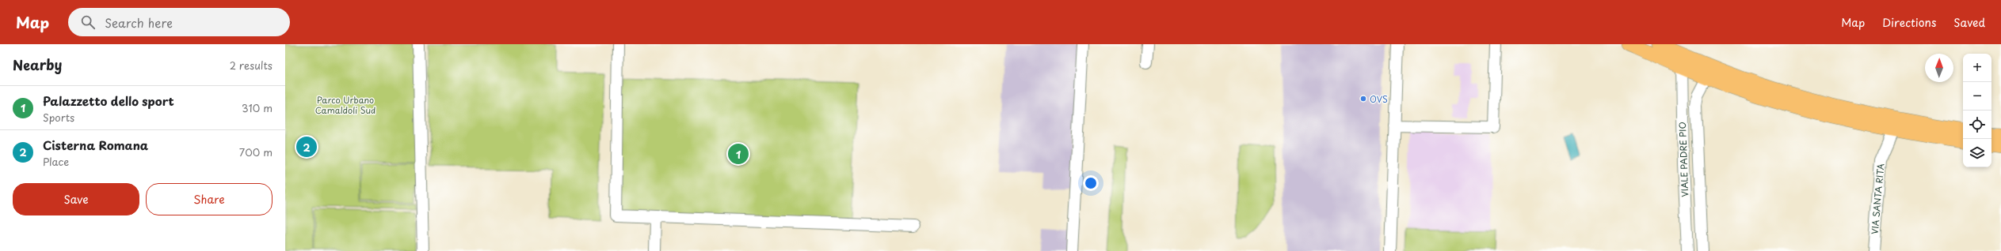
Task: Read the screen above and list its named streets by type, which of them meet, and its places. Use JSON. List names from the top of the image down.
{
  "streets": {
    "street": ["VIALE PADRE PIO", "VIA SANTA RITA"]
  },
  "parks": ["Parco Urbano Camaldoli Sud"],
  "places": ["OVS"],
  "north": "top",
  "page": {
    "header": "Map",
    "search": "Search here",
    "nav": ["Map", "Directions", "Saved"],
    "heading": ["Nearby", "2 results"],
    "map_buttons": ["+", "−"],
    "list": [
      {
        "mark": "1",
        "name": "Palazzetto dello sport",
        "note": "Sports",
        "value": "310 m"
      },
      {
        "mark": "2",
        "name": "Cisterna Romana",
        "note": "Place",
        "value": "700 m"
      }
    ],
    "pins": ["2", "1"],
    "buttons": ["Save", "Share"]
  }
}
